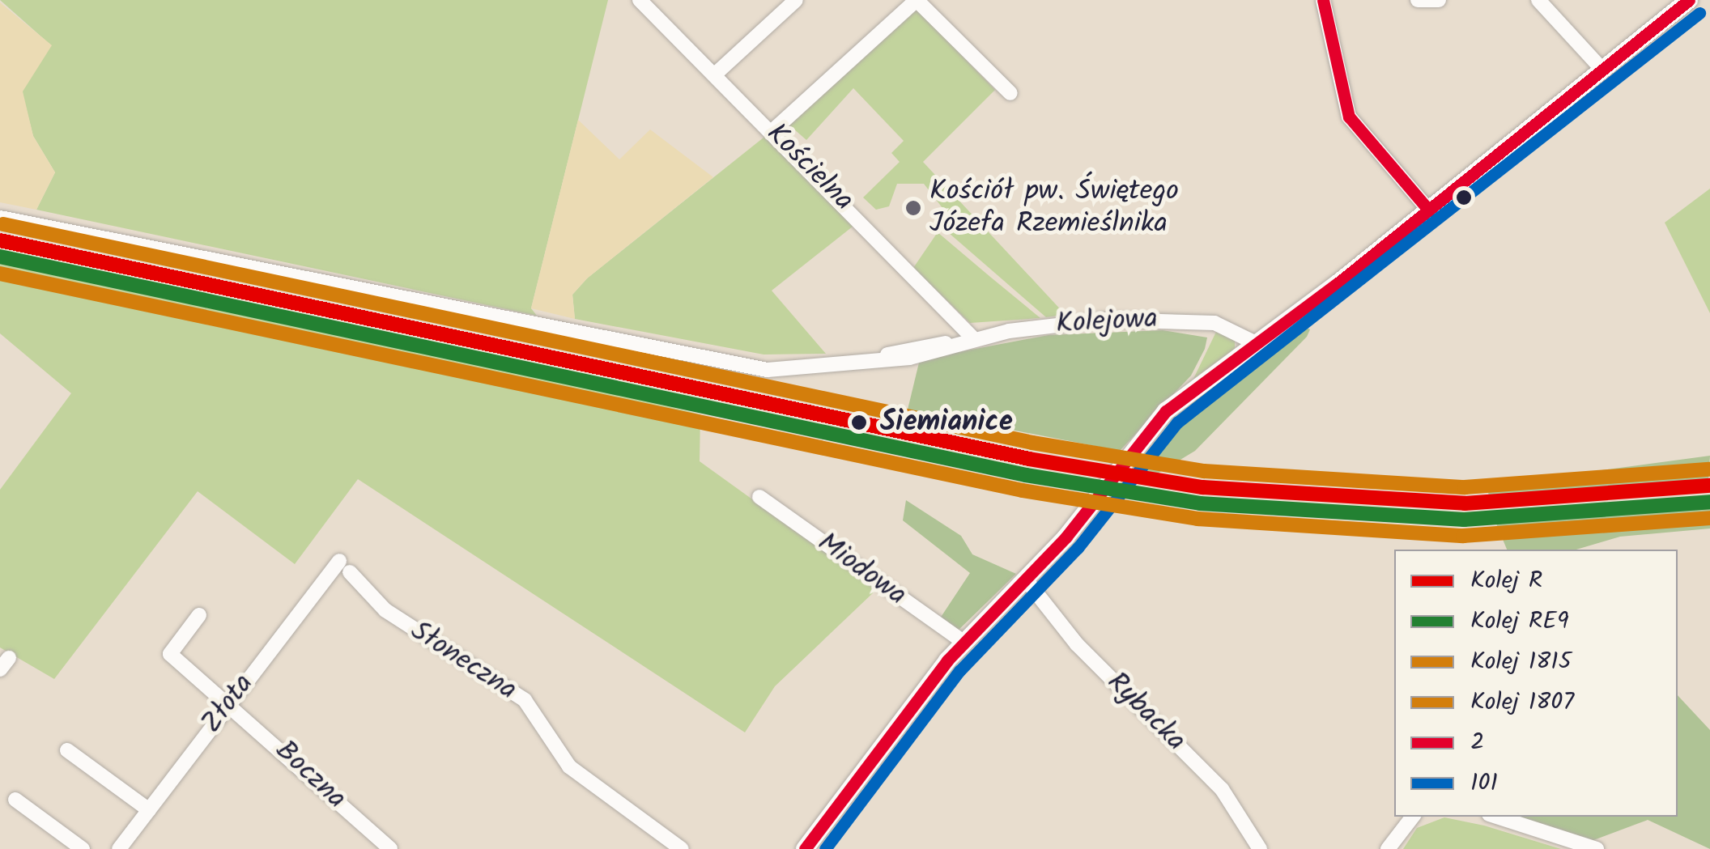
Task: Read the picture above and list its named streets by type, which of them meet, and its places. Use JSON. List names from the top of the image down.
{
  "streets": {
    "street": [
      "Kościelna",
      "Kolejowa",
      "Miodowa",
      "Słoneczna",
      "Złota",
      "Rybacka",
      "Boczna"
    ]
  },
  "crossings": [
    ["Kościelna", "Kolejowa"],
    ["Słoneczna", "Złota"],
    ["Złota", "Boczna"]
  ],
  "places": ["Kościół pw. Świętego Józefa Rzemieślnika", "Siemianice"],
  "lines": [
    "transit line 2",
    "transit line 101",
    "rail line 1815",
    "rail line R",
    "rail line RE9",
    "rail line 1807"
  ],
  "legend": [
    "Kolej R",
    "Kolej RE9",
    "Kolej 1815",
    "Kolej 1807",
    "2",
    "101"
  ]
}
